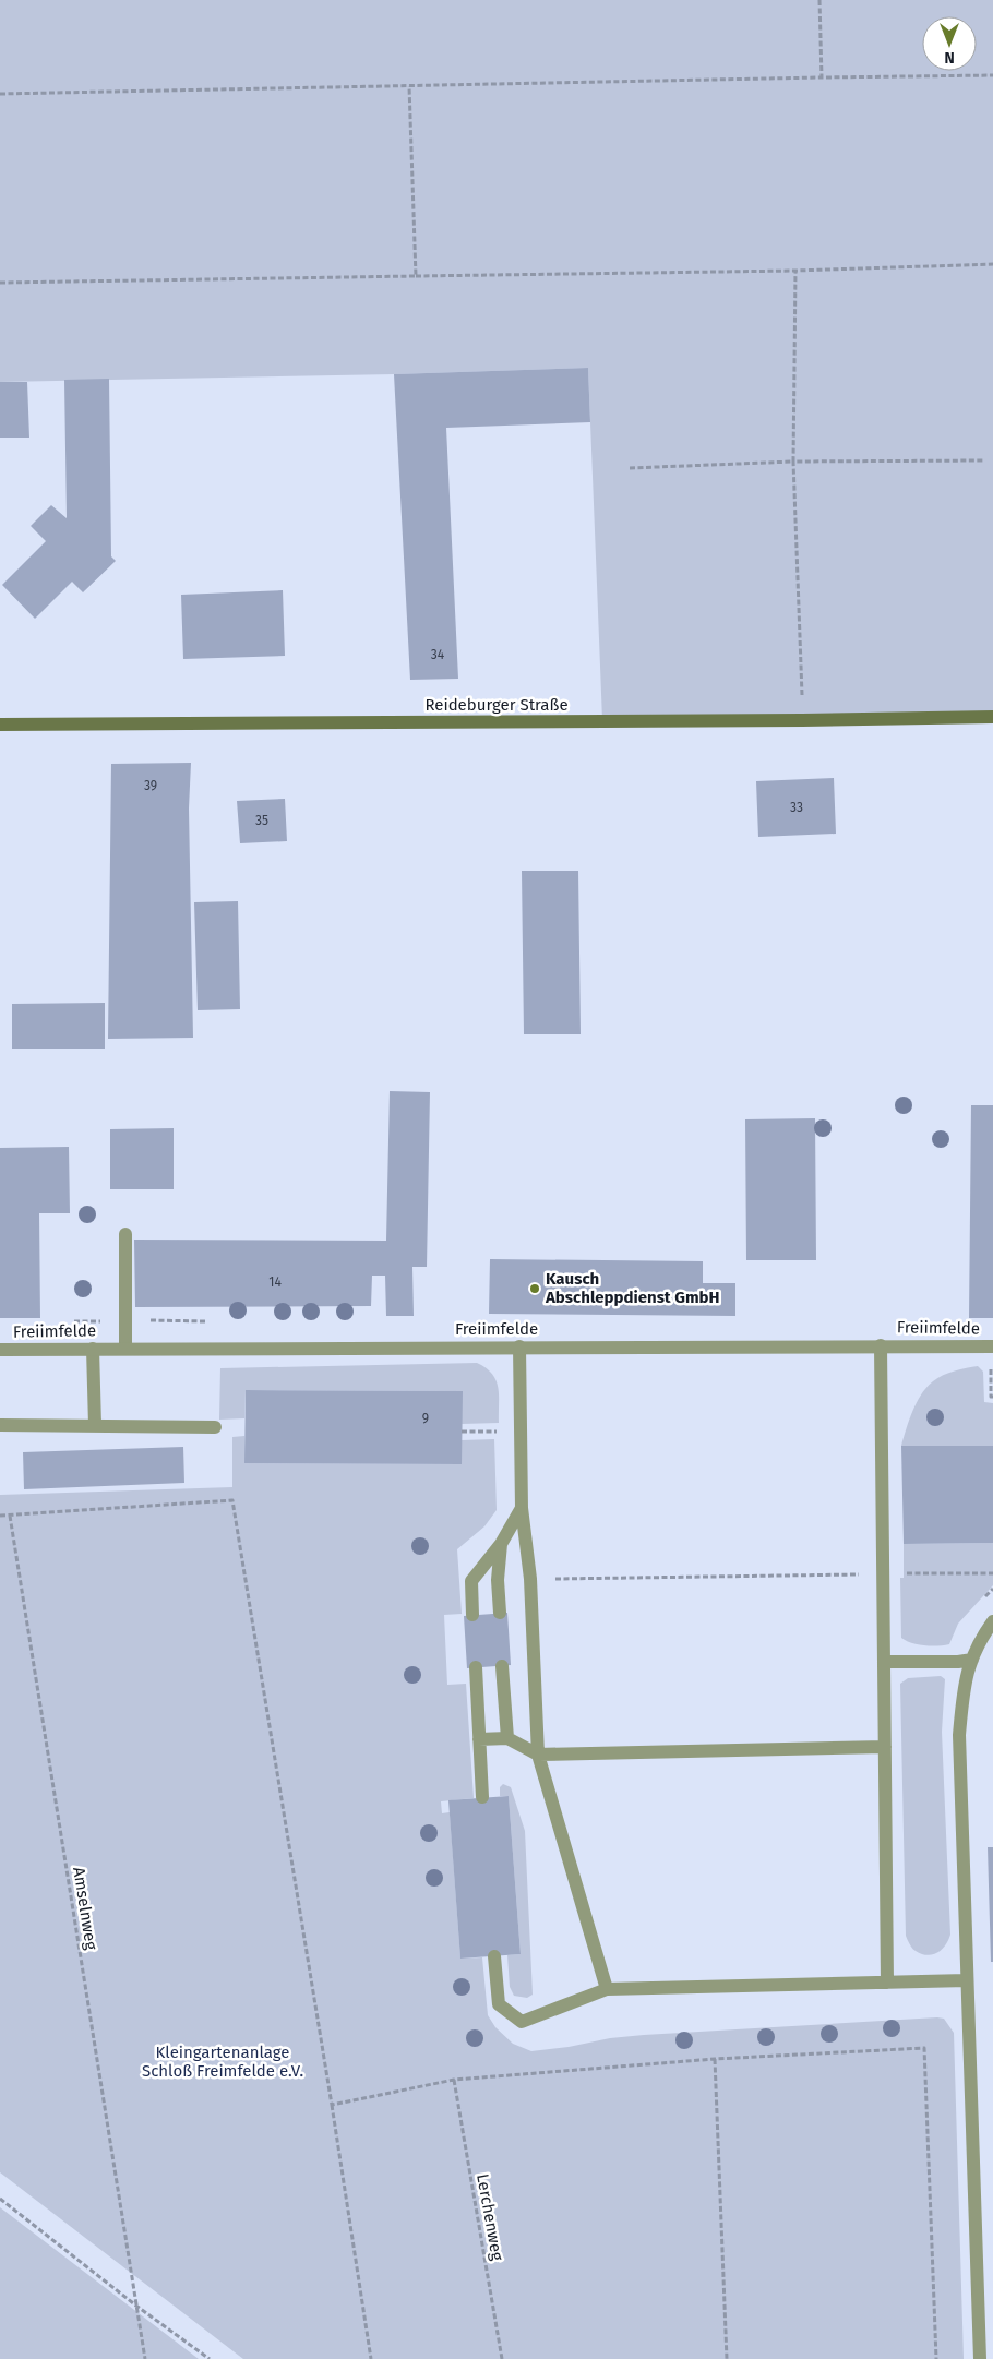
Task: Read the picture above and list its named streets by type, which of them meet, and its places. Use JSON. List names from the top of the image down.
{
  "streets": {
    "street": ["Reideburger Straße", "Freiimfelde"],
    "path": ["Amselnweg", "Lerchenweg"]
  },
  "parks": ["Kleingartenanlage Schloß Freimfelde e.V."],
  "places": ["Kausch Abschleppdienst GmbH"],
  "house_numbers": [
    "34",
    "39",
    "33",
    "35",
    "14",
    "9"
  ],
  "north": "bottom"
}
